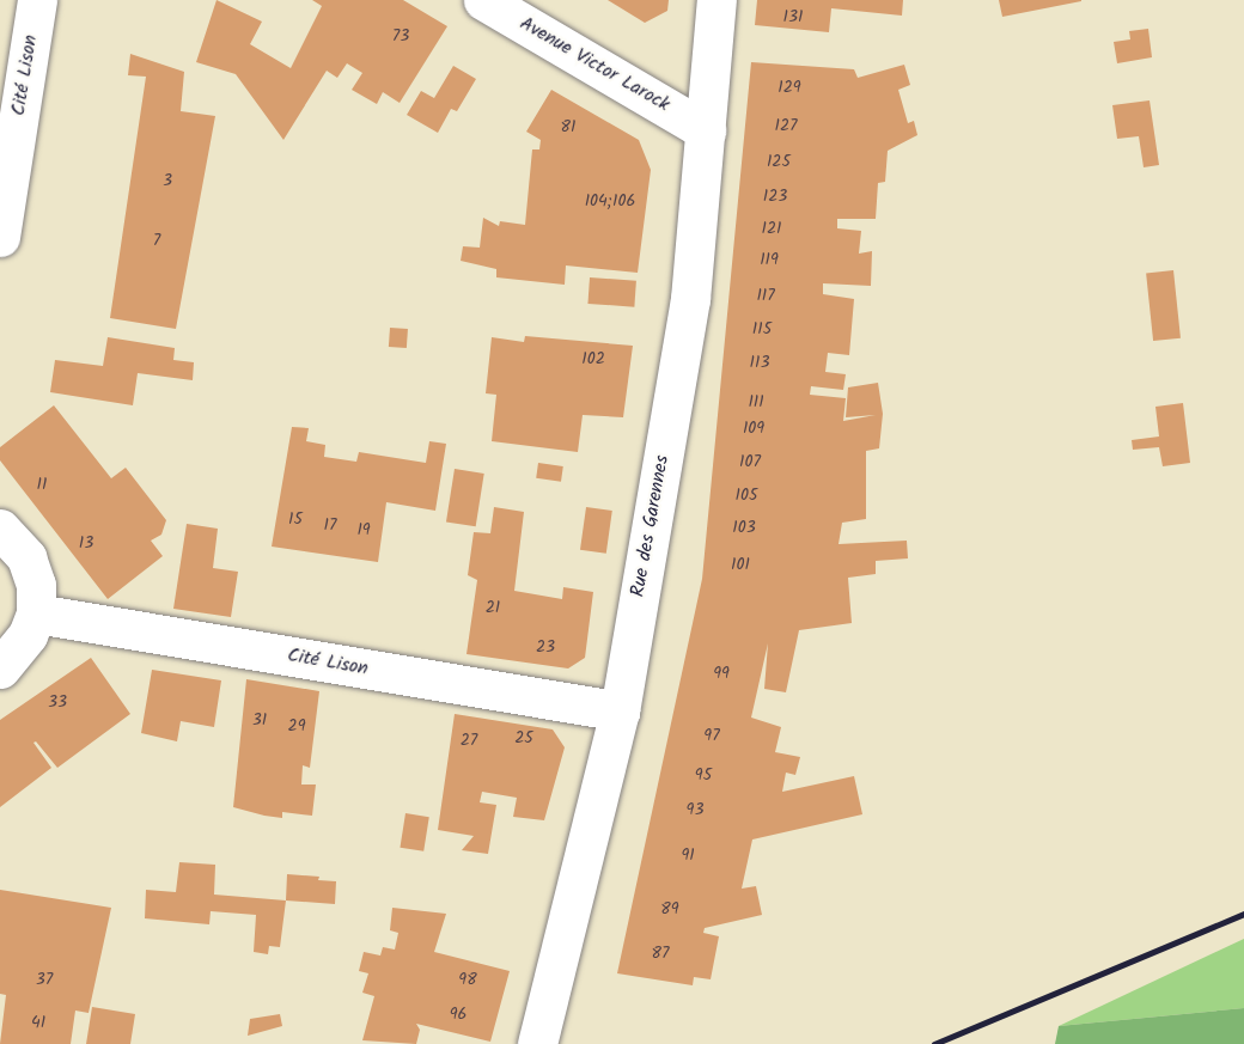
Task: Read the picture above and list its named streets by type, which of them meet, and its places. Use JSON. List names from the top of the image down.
{
  "streets": {
    "street": ["Avenue Victor Larock", "Cité Lison", "Rue des Garennes"]
  },
  "crossings": [
    ["Avenue Victor Larock", "Rue des Garennes"],
    ["Cité Lison", "Rue des Garennes"]
  ],
  "house_numbers": [
    "131",
    "73",
    "129",
    "127",
    "81",
    "125",
    "3",
    "123",
    "104;106",
    "121",
    "7",
    "119",
    "117",
    "115",
    "102",
    "113",
    "111",
    "109",
    "107",
    "11",
    "105",
    "15",
    "17",
    "103",
    "19",
    "13",
    "101",
    "21",
    "23",
    "99",
    "33",
    "31",
    "29",
    "97",
    "25",
    "27",
    "95",
    "93",
    "91",
    "89",
    "87",
    "37",
    "98",
    "96",
    "41"
  ]
}
